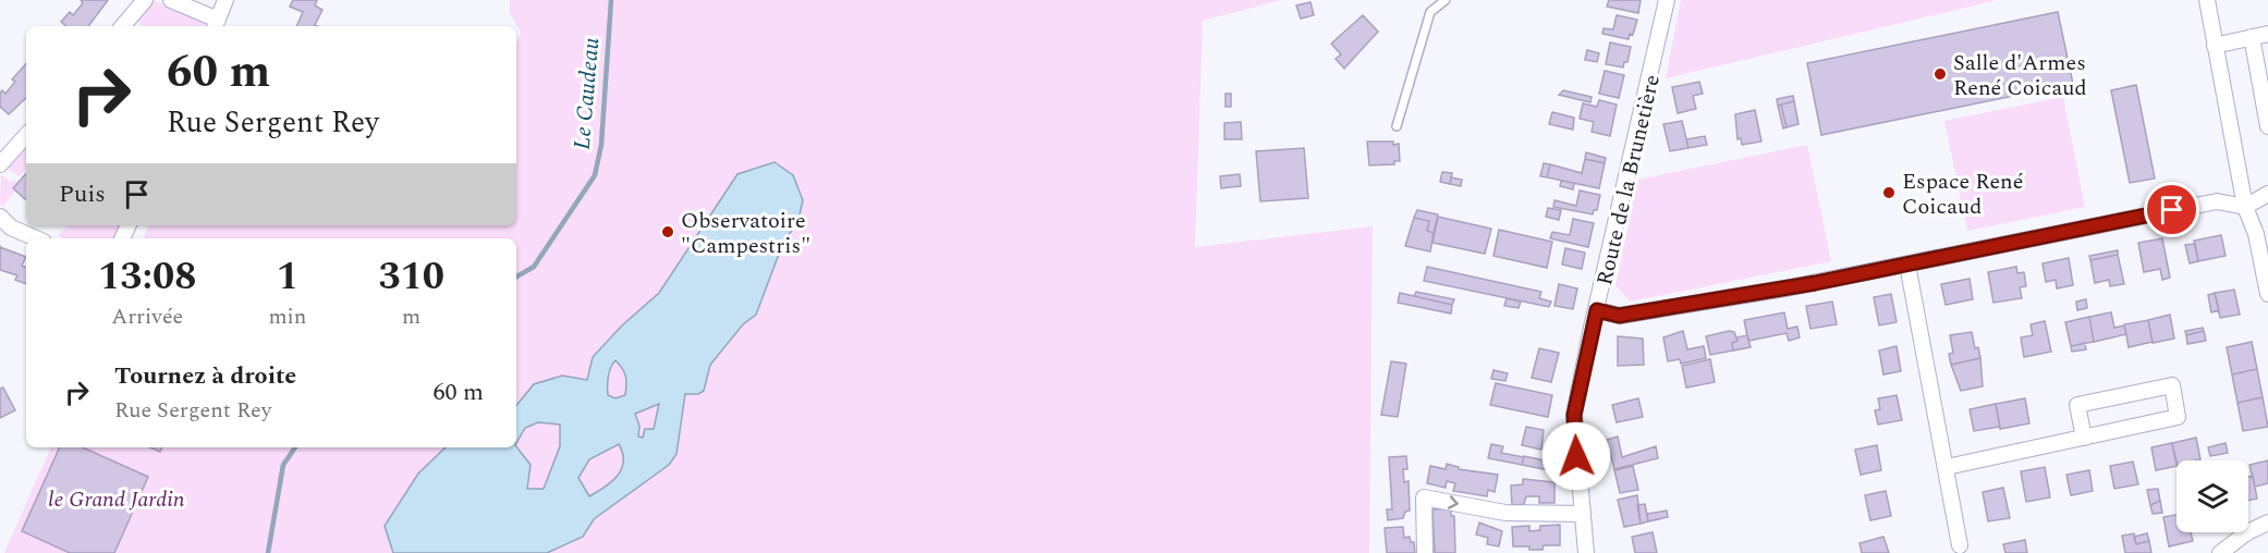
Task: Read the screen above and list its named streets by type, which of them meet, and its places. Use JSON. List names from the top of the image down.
{
  "streets": {
    "street": ["Route de la Brunetière"]
  },
  "water": ["Le Caudeau"],
  "parks": ["le Grand Jardin"],
  "places": ["Salle d'Armes René Coicaud", "Espace René Coicaud", "Observatoire \"Campestris\""],
  "page": {
    "turn": ["60 m", "Rue Sergent Rey"],
    "then": "Puis",
    "eta": [
      "13:08",
      "Arrivée",
      "1",
      "min",
      "310",
      "m"
    ],
    "list": [
      {
        "name": "Tournez à droite",
        "note": "Rue Sergent Rey",
        "value": "60 m"
      }
    ]
  }
}
